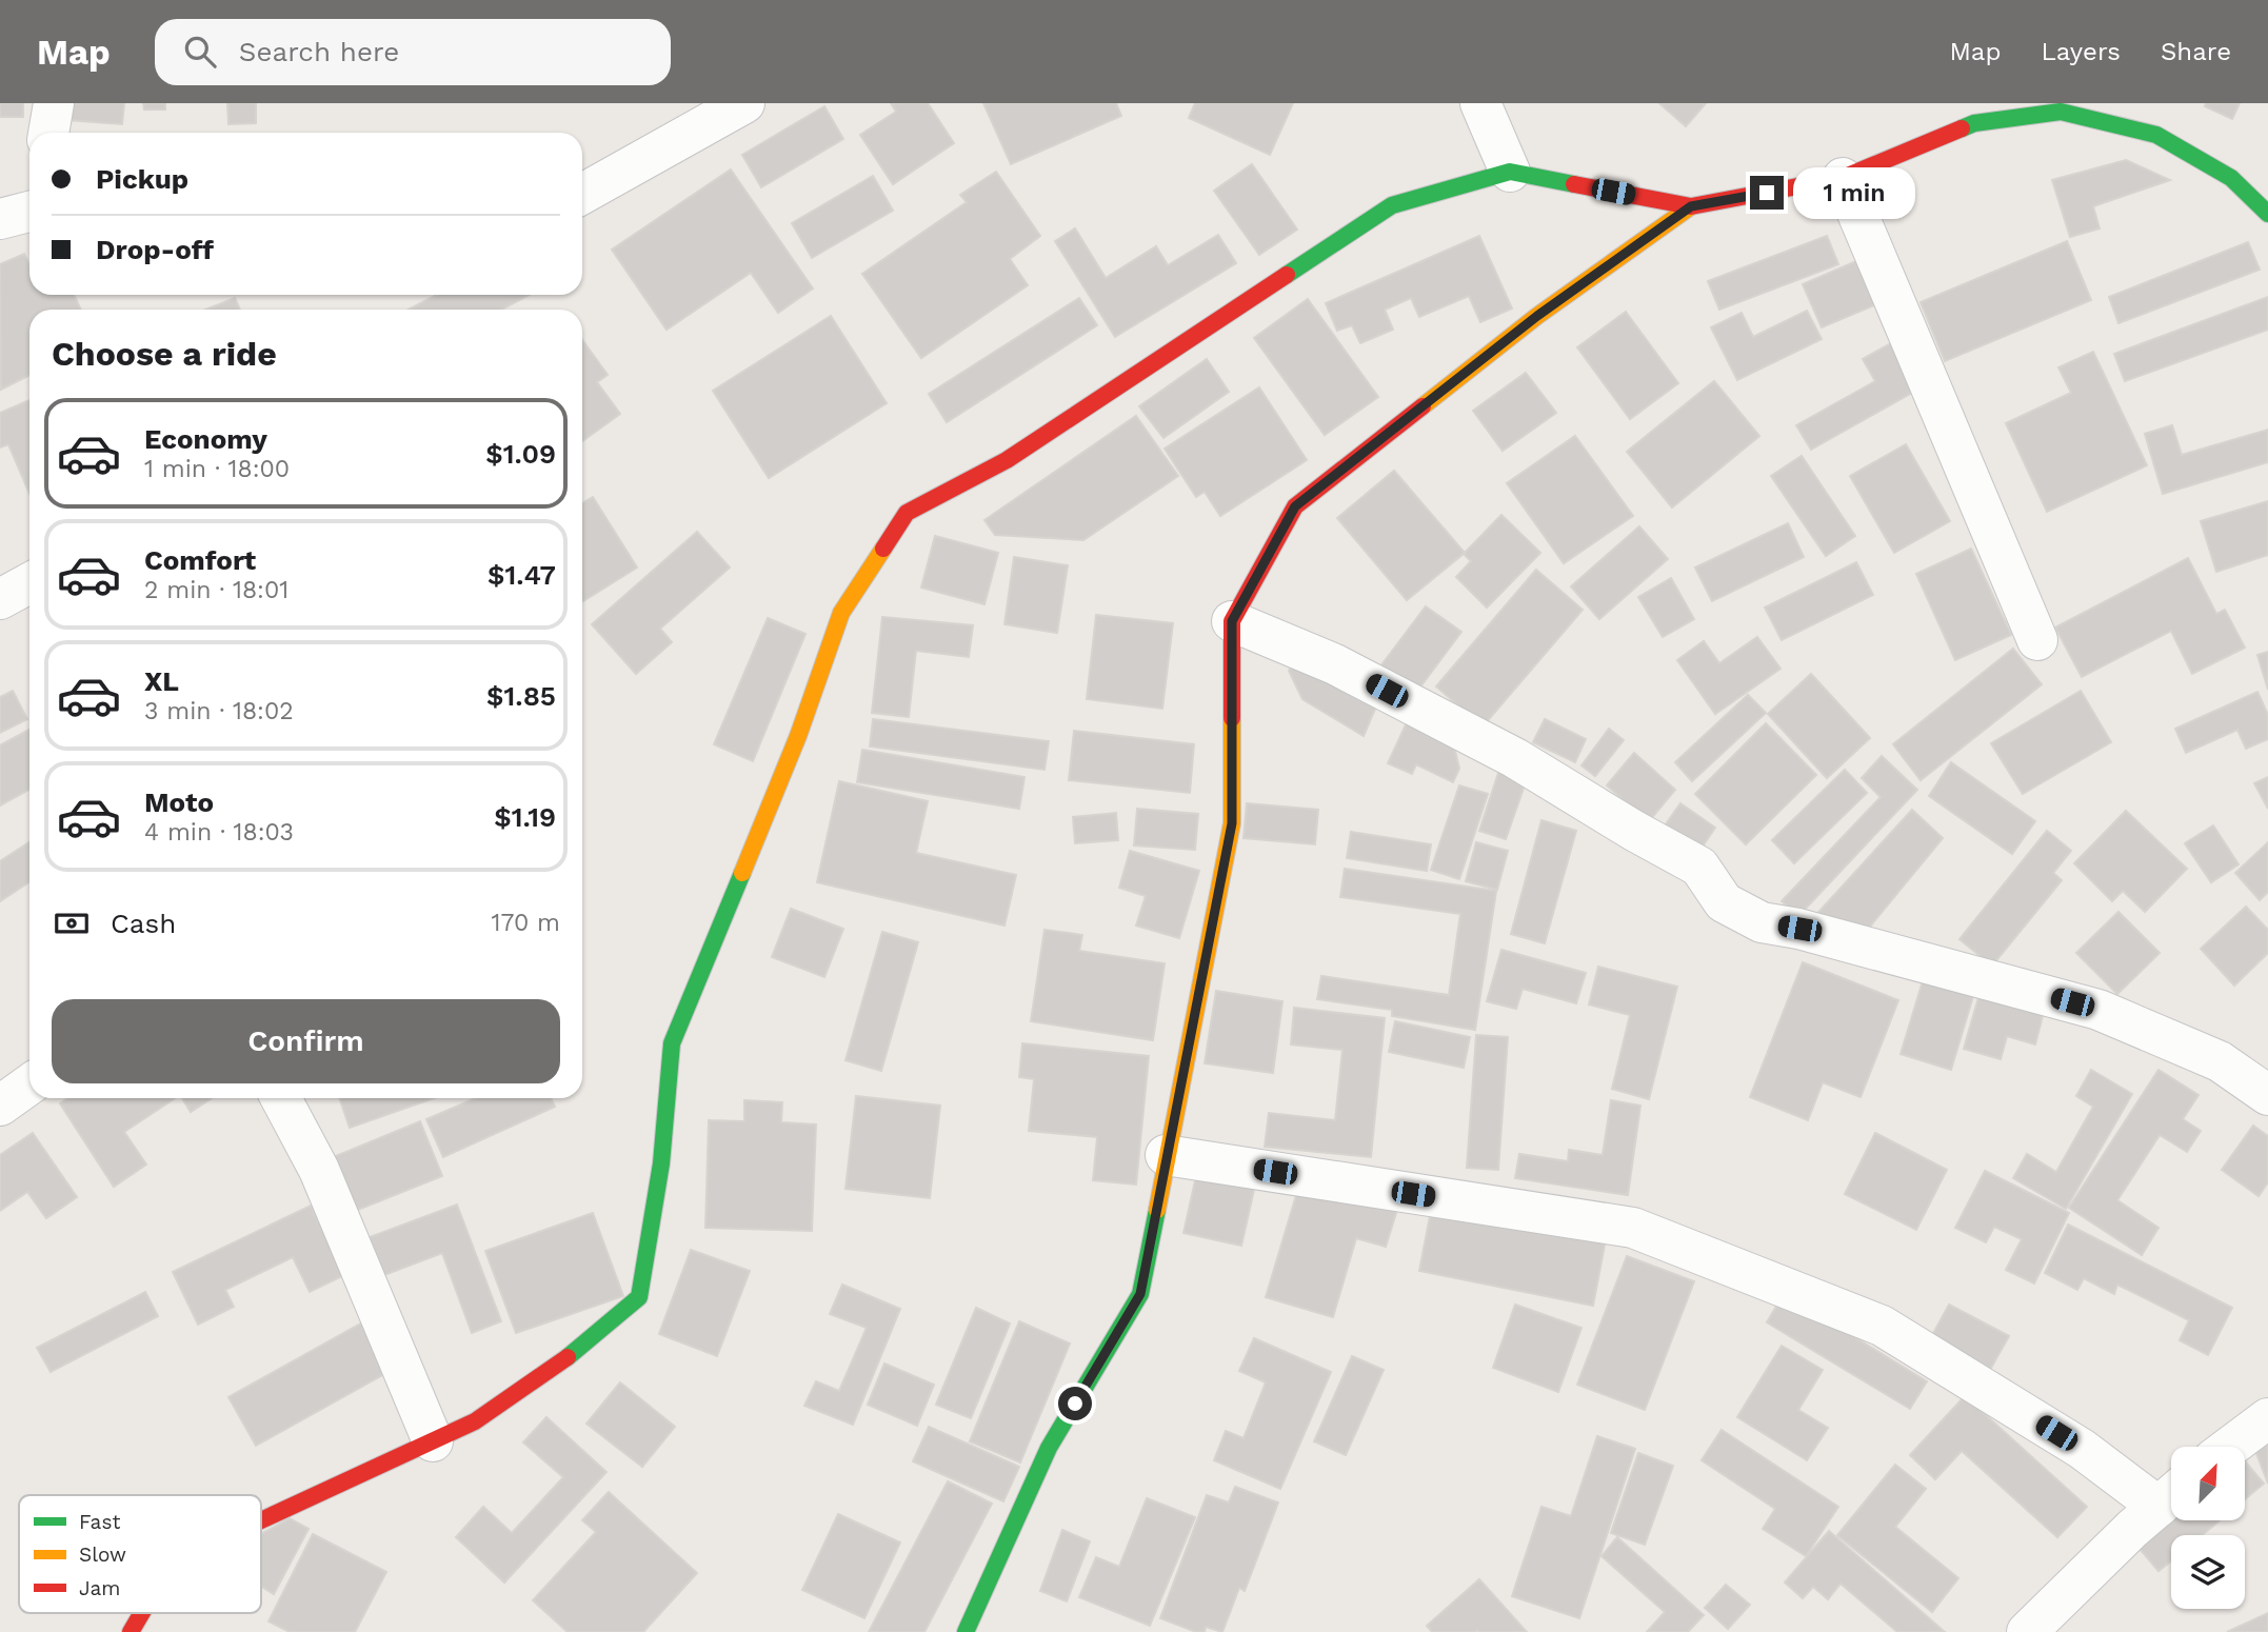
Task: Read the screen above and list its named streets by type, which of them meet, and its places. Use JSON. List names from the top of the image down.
{
  "legend": ["Fast", "Slow", "Jam"],
  "north": "top right",
  "page": {
    "header": "Map",
    "search": "Search here",
    "nav": ["Map", "Layers", "Share"],
    "banner": ["Pickup", "Drop-off"],
    "bubble": "1 min",
    "heading": "Choose a ride",
    "list": [
      {
        "name": "Economy",
        "note": "1 min · 18:00",
        "value": "$1.09"
      },
      {
        "name": "Comfort",
        "note": "2 min · 18:01",
        "value": "$1.47"
      },
      {
        "name": "XL",
        "note": "3 min · 18:02",
        "value": "$1.85"
      },
      {
        "name": "Moto",
        "note": "4 min · 18:03",
        "value": "$1.19"
      }
    ],
    "pay": ["Cash", "170 m"],
    "buttons": "Confirm"
  }
}
